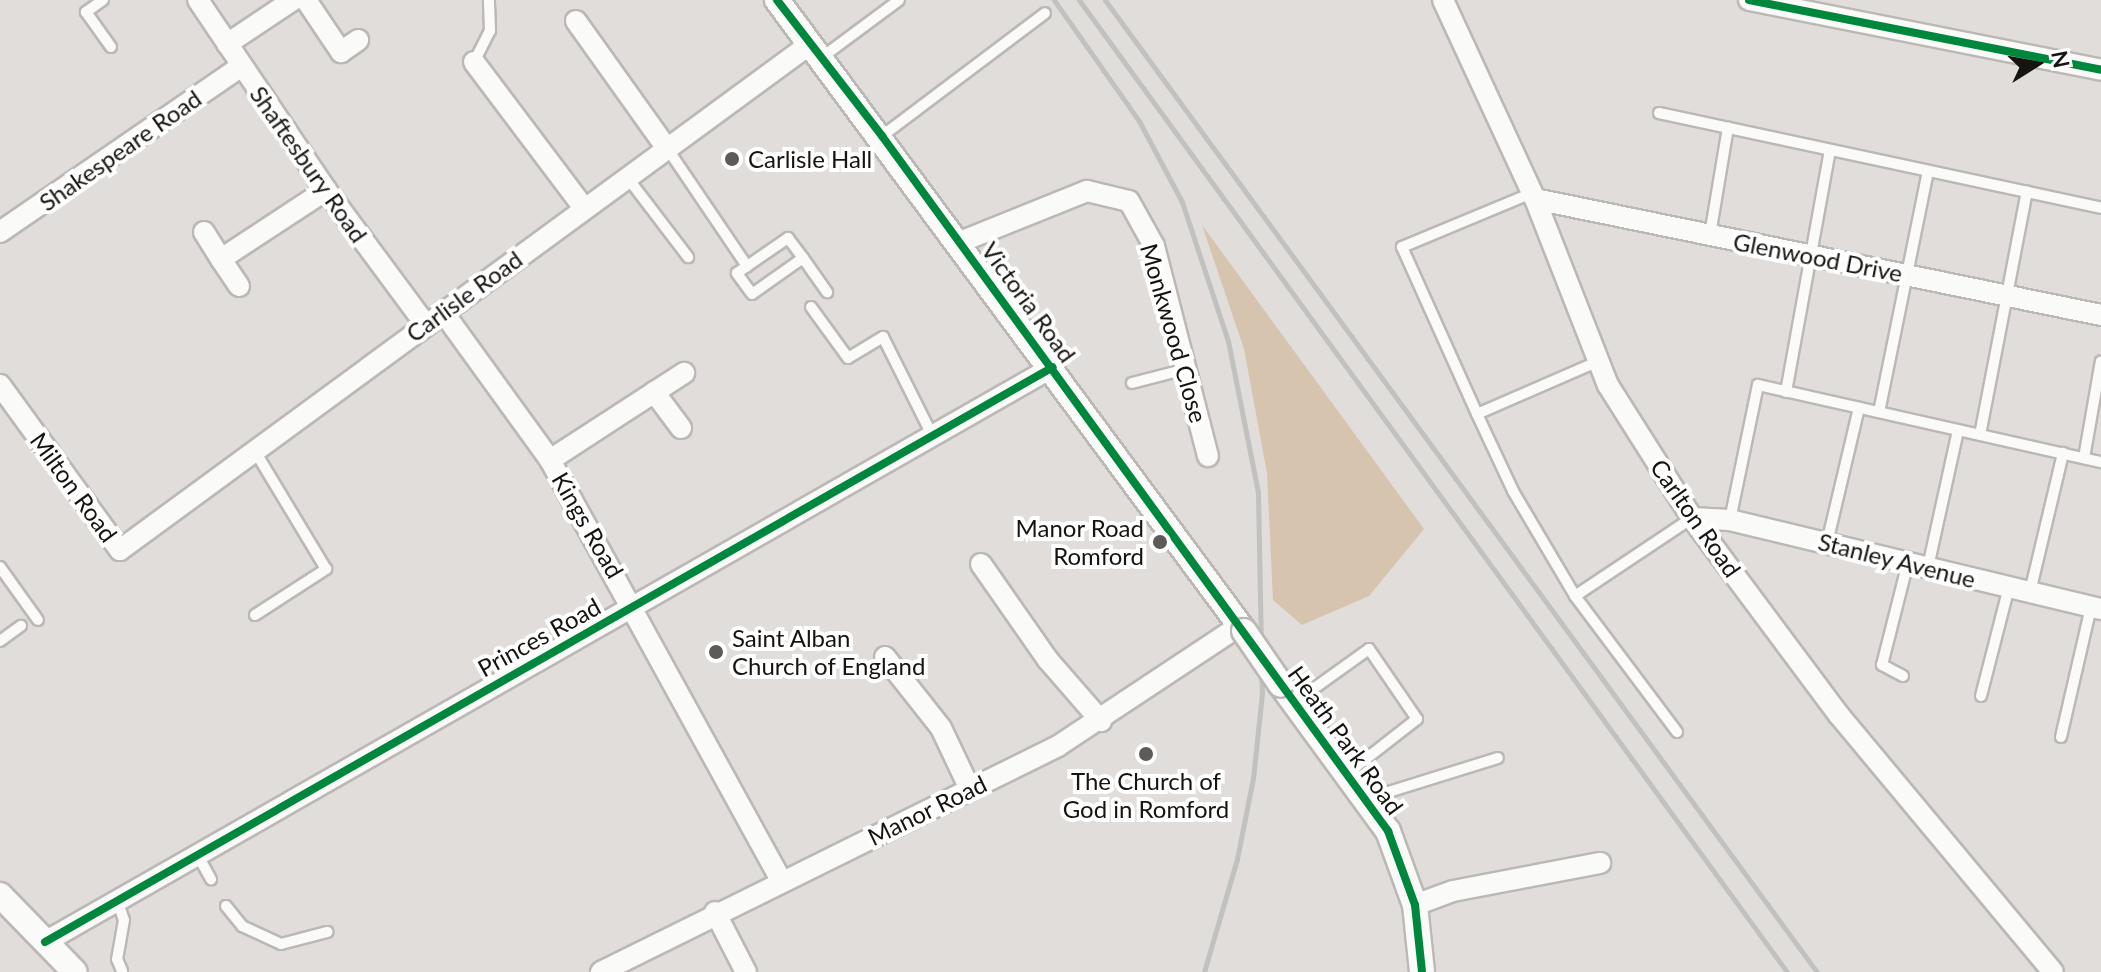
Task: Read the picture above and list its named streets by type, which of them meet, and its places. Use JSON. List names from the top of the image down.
{
  "streets": {
    "street": [
      "Shakespeare Road",
      "Shaftesbury Road",
      "Glenwood Drive",
      "Carlisle Road",
      "Victoria Road",
      "Monkwood Close",
      "Milton Road",
      "Carlton Road",
      "Kings Road",
      "Stanley Avenue",
      "Princes Road",
      "Heath Park Road",
      "Manor Road"
    ]
  },
  "crossings": [
    ["Shakespeare Road", "Shaftesbury Road"],
    ["Shaftesbury Road", "Carlisle Road"],
    ["Glenwood Drive", "Carlton Road"],
    ["Carlisle Road", "Victoria Road"],
    ["Carlisle Road", "Milton Road"],
    ["Carlisle Road", "Kings Road"],
    ["Victoria Road", "Monkwood Close"],
    ["Victoria Road", "Princes Road"],
    ["Victoria Road", "Heath Park Road"],
    ["Victoria Road", "Manor Road"],
    ["Carlton Road", "Stanley Avenue"],
    ["Kings Road", "Princes Road"],
    ["Kings Road", "Manor Road"],
    ["Heath Park Road", "Manor Road"]
  ],
  "places": [
    "Carlisle Hall",
    "Manor Road Romford",
    "Saint Alban Church of England",
    "The Church of God in Romford"
  ],
  "north": "right"
}
